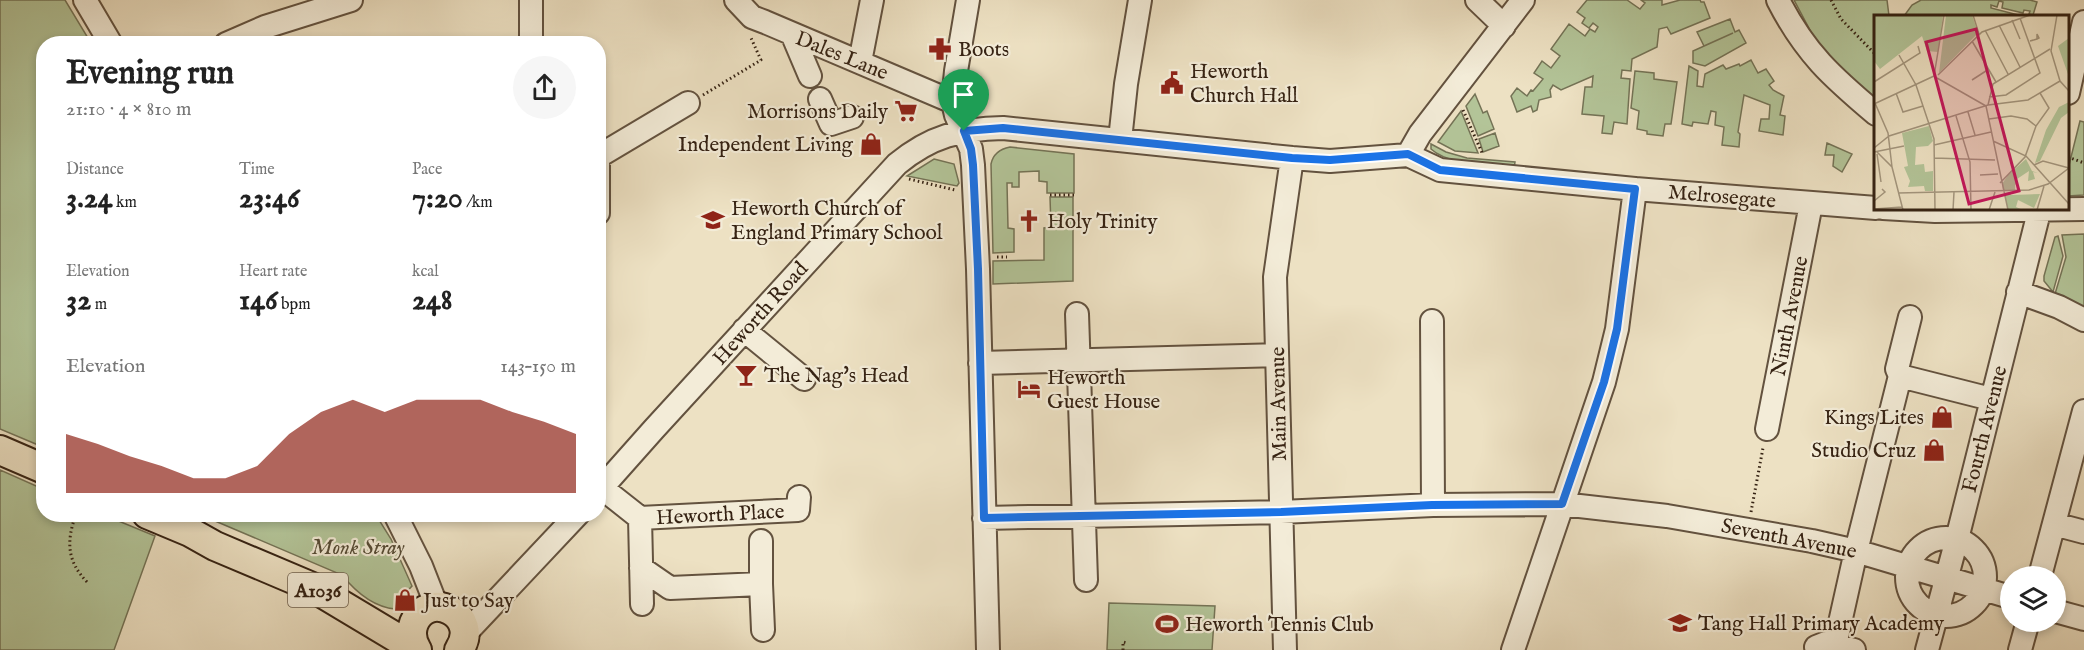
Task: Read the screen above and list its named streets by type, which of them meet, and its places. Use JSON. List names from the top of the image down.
{
  "streets": {
    "main road": ["A1036"],
    "street": [
      "Dales Lane",
      "Melrosegate",
      "Heworth Road",
      "Ninth Avenue",
      "Main Avenue",
      "Fourth Avenue",
      "Heworth Place",
      "Seventh Avenue"
    ]
  },
  "crossings": [
    ["Melrosegate", "Ninth Avenue"],
    ["Main Avenue", "Seventh Avenue"],
    ["Fourth Avenue", "Seventh Avenue"]
  ],
  "parks": ["Monk Stray"],
  "places": {
    "pharmacy": ["Boots"],
    "public building": ["Heworth Church Hall"],
    "supermarket": ["Morrisons Daily"],
    "shop": [
      "Independent Living",
      "Kings Lites",
      "Studio Cruz",
      "Just to Say"
    ],
    "school or university": ["Heworth Church of England Primary School", "Tang Hall Primary Academy"],
    "church": ["Holy Trinity"],
    "bar": ["The Nag's Head"],
    "hotel": ["Heworth Guest House"],
    "sports": ["Heworth Tennis Club"]
  },
  "page": {
    "heading": ["Evening run", "21:10 · 4 × 810 m"],
    "stats": [
      ["Distance", "3.24 km"],
      ["Time", "23:46"],
      ["Pace", "7:20 /km"],
      ["Elevation", "32 m"],
      ["Heart rate", "146 bpm"],
      ["kcal", "248"]
    ],
    "chart": ["Elevation", "143–150 m"]
  }
}
